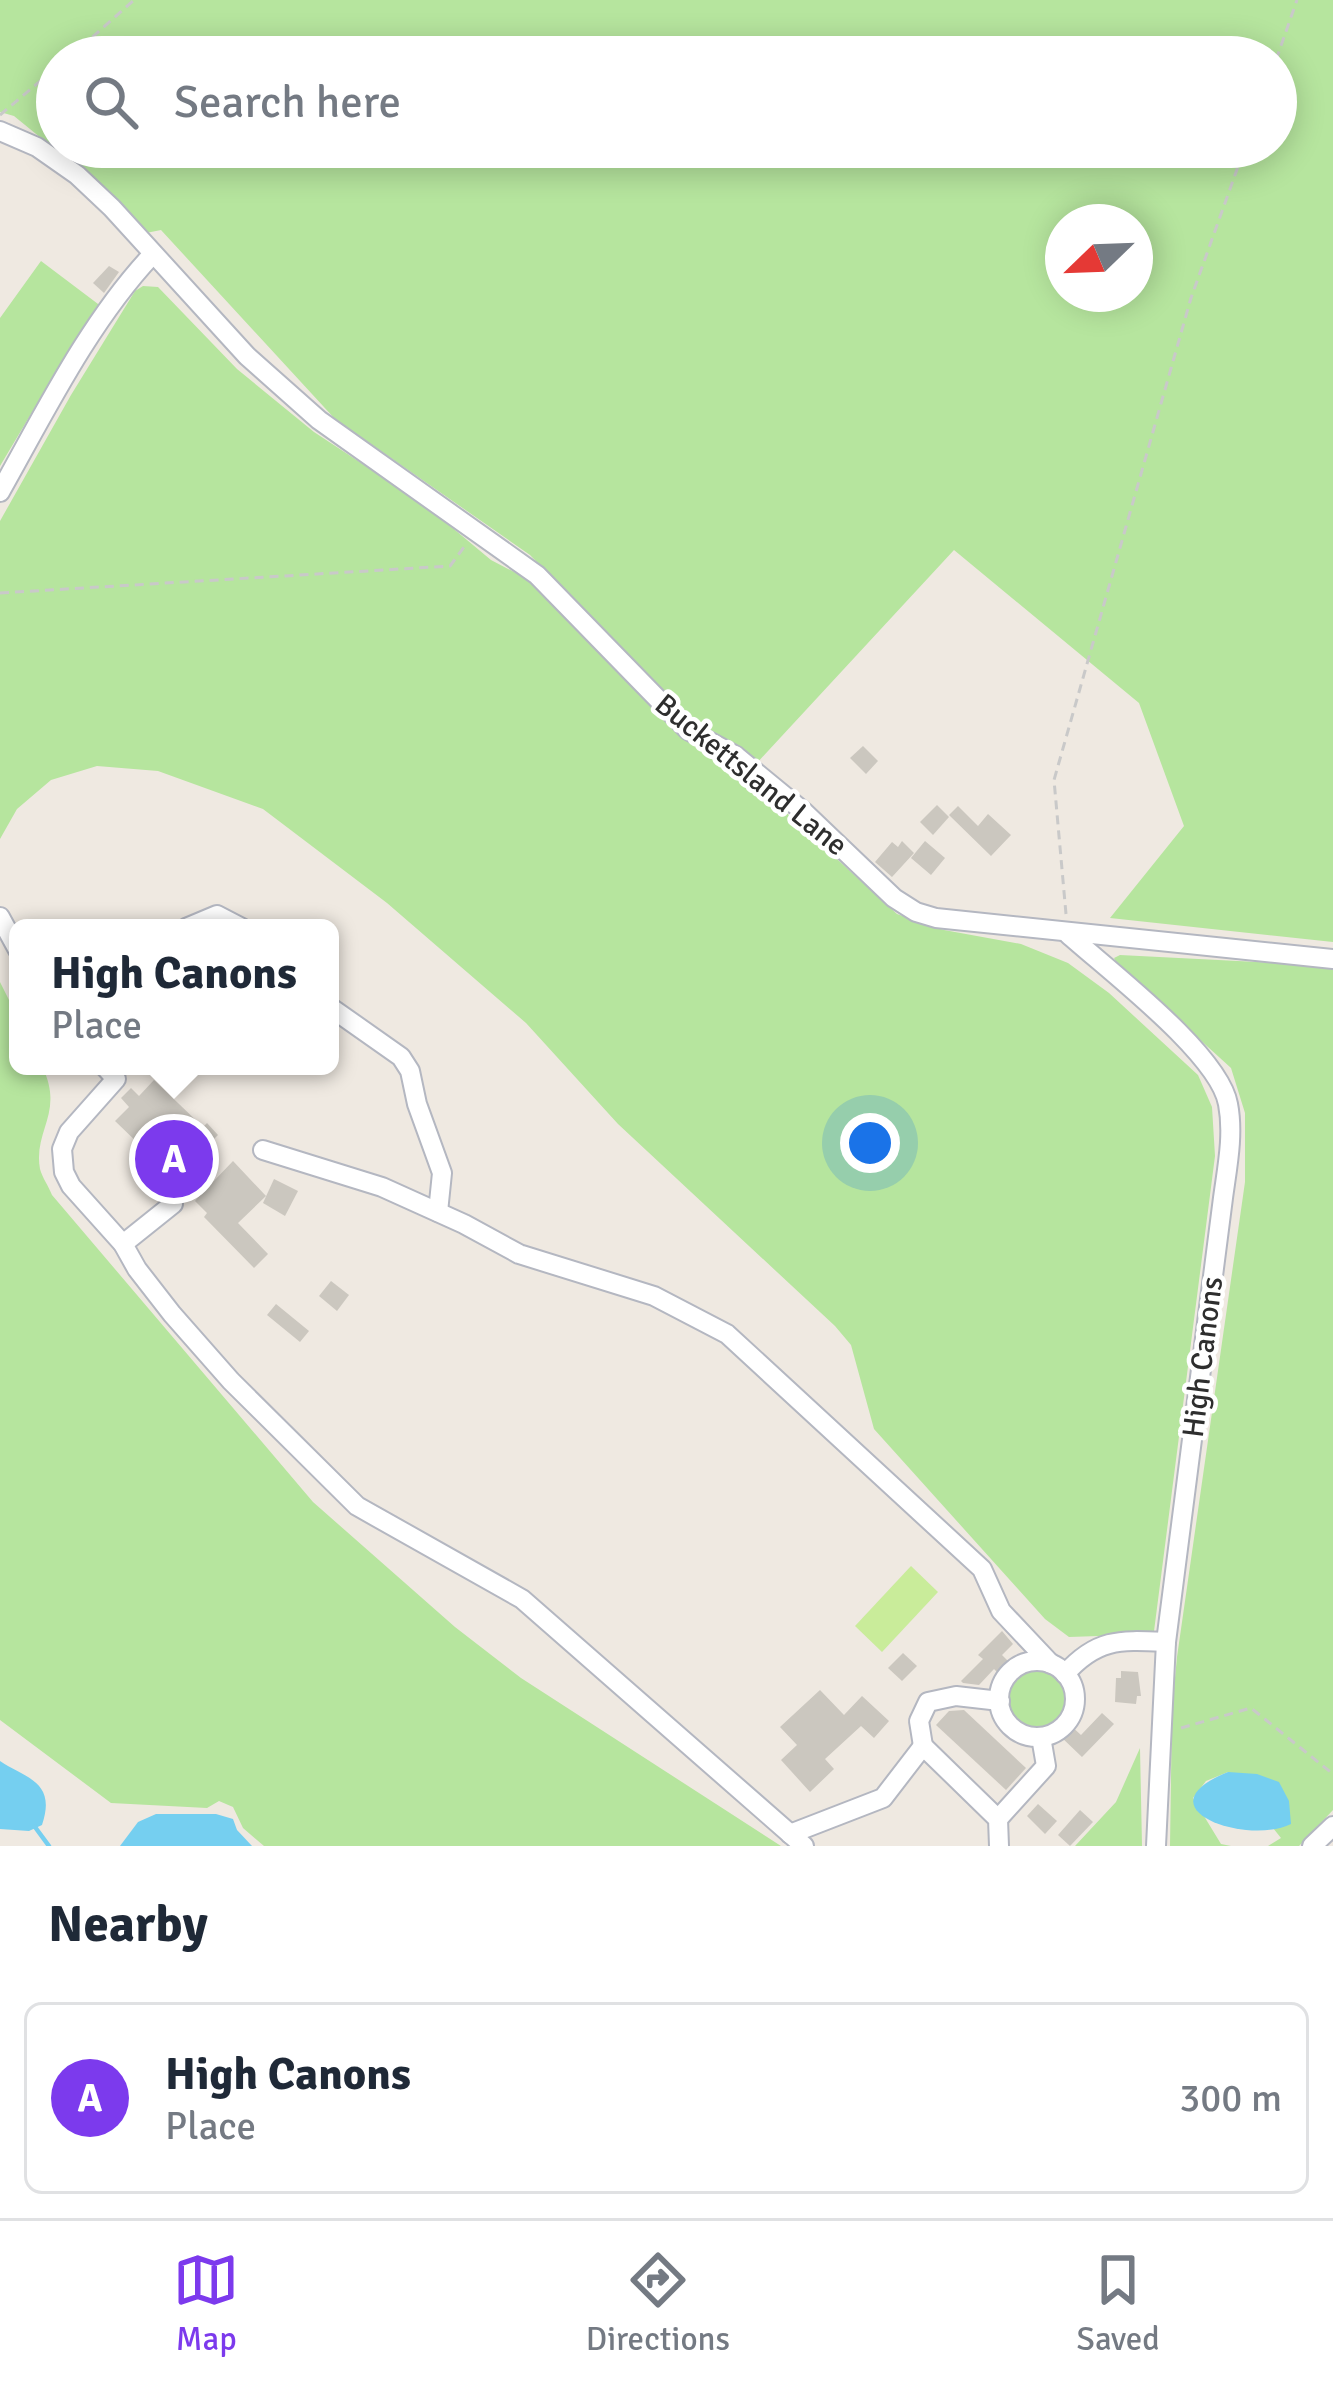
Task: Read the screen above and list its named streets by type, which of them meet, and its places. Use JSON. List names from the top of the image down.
{
  "streets": {
    "street": ["Buckettsland Lane", "High Canons"]
  },
  "crossings": [
    ["Buckettsland Lane", "High Canons"]
  ],
  "north": "bottom left",
  "page": {
    "search": "Search here",
    "popup": ["High Canons", "Place"],
    "pins": "A",
    "heading": "Nearby",
    "list": [
      {
        "mark": "A",
        "name": "High Canons",
        "note": "Place",
        "value": "300 m"
      }
    ],
    "nav": ["Map", "Directions", "Saved"]
  }
}
